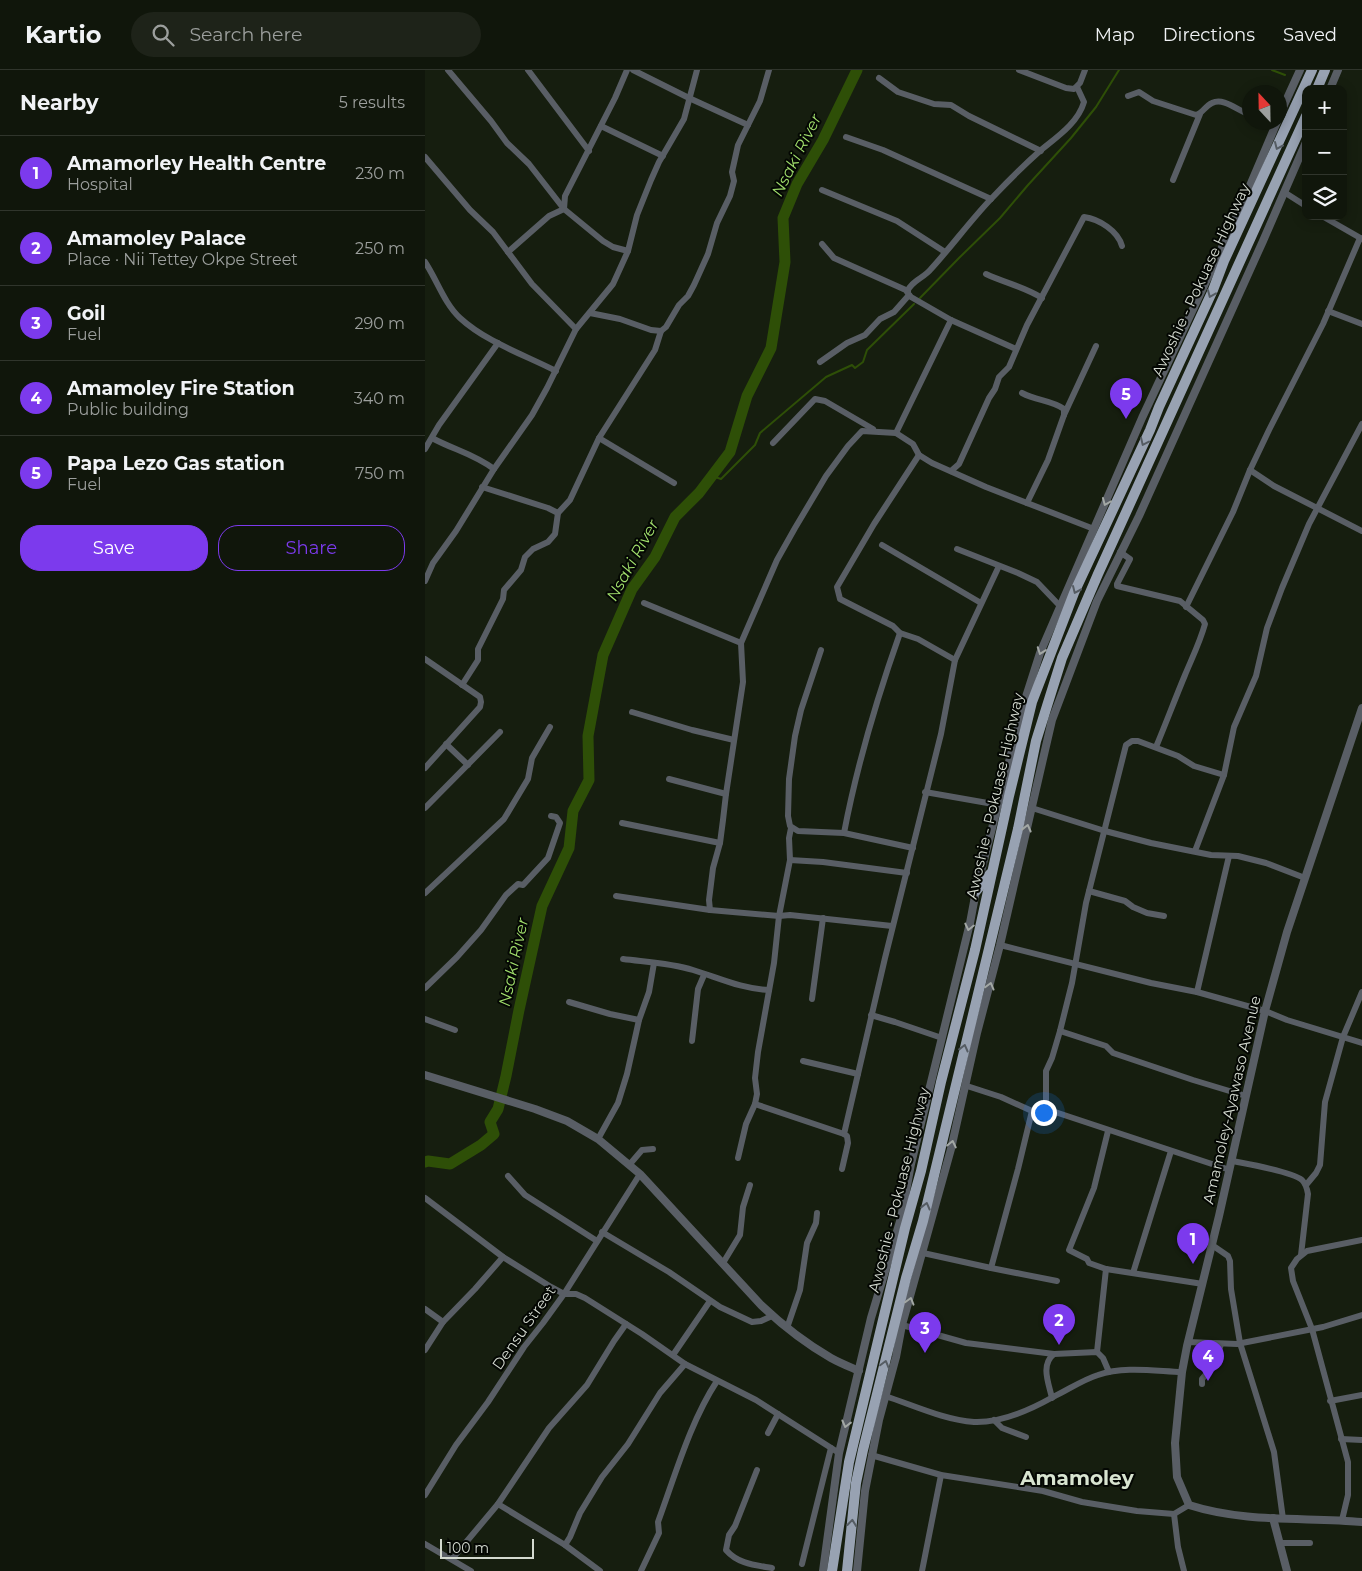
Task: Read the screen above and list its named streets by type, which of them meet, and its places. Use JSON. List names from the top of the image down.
{
  "streets": {
    "main road": ["Awoshie - Pokuase Highway"],
    "street": ["Amamoley-Ayawaso Avenue", "Densu Street"]
  },
  "districts": ["Amamoley"],
  "water": ["Nsaki River"],
  "scale_bar": "100 m",
  "north": "top",
  "page": {
    "header": "Kartio",
    "search": "Search here",
    "nav": ["Map", "Directions", "Saved"],
    "heading": ["Nearby", "5 results"],
    "map_buttons": ["+", "−"],
    "list": [
      {
        "mark": "1",
        "name": "Amamorley Health Centre",
        "note": "Hospital",
        "value": "230 m"
      },
      {
        "mark": "2",
        "name": "Amamoley Palace",
        "note": "Place · Nii Tettey Okpe Street",
        "value": "250 m"
      },
      {
        "mark": "3",
        "name": "Goil",
        "note": "Fuel",
        "value": "290 m"
      },
      {
        "mark": "4",
        "name": "Amamoley Fire Station",
        "note": "Public building",
        "value": "340 m"
      },
      {
        "mark": "5",
        "name": "Papa Lezo Gas station",
        "note": "Fuel",
        "value": "750 m"
      }
    ],
    "pins": [
      "5",
      "1",
      "2",
      "3",
      "4"
    ],
    "buttons": ["Save", "Share"],
    "scale": "100 m"
  }
}
